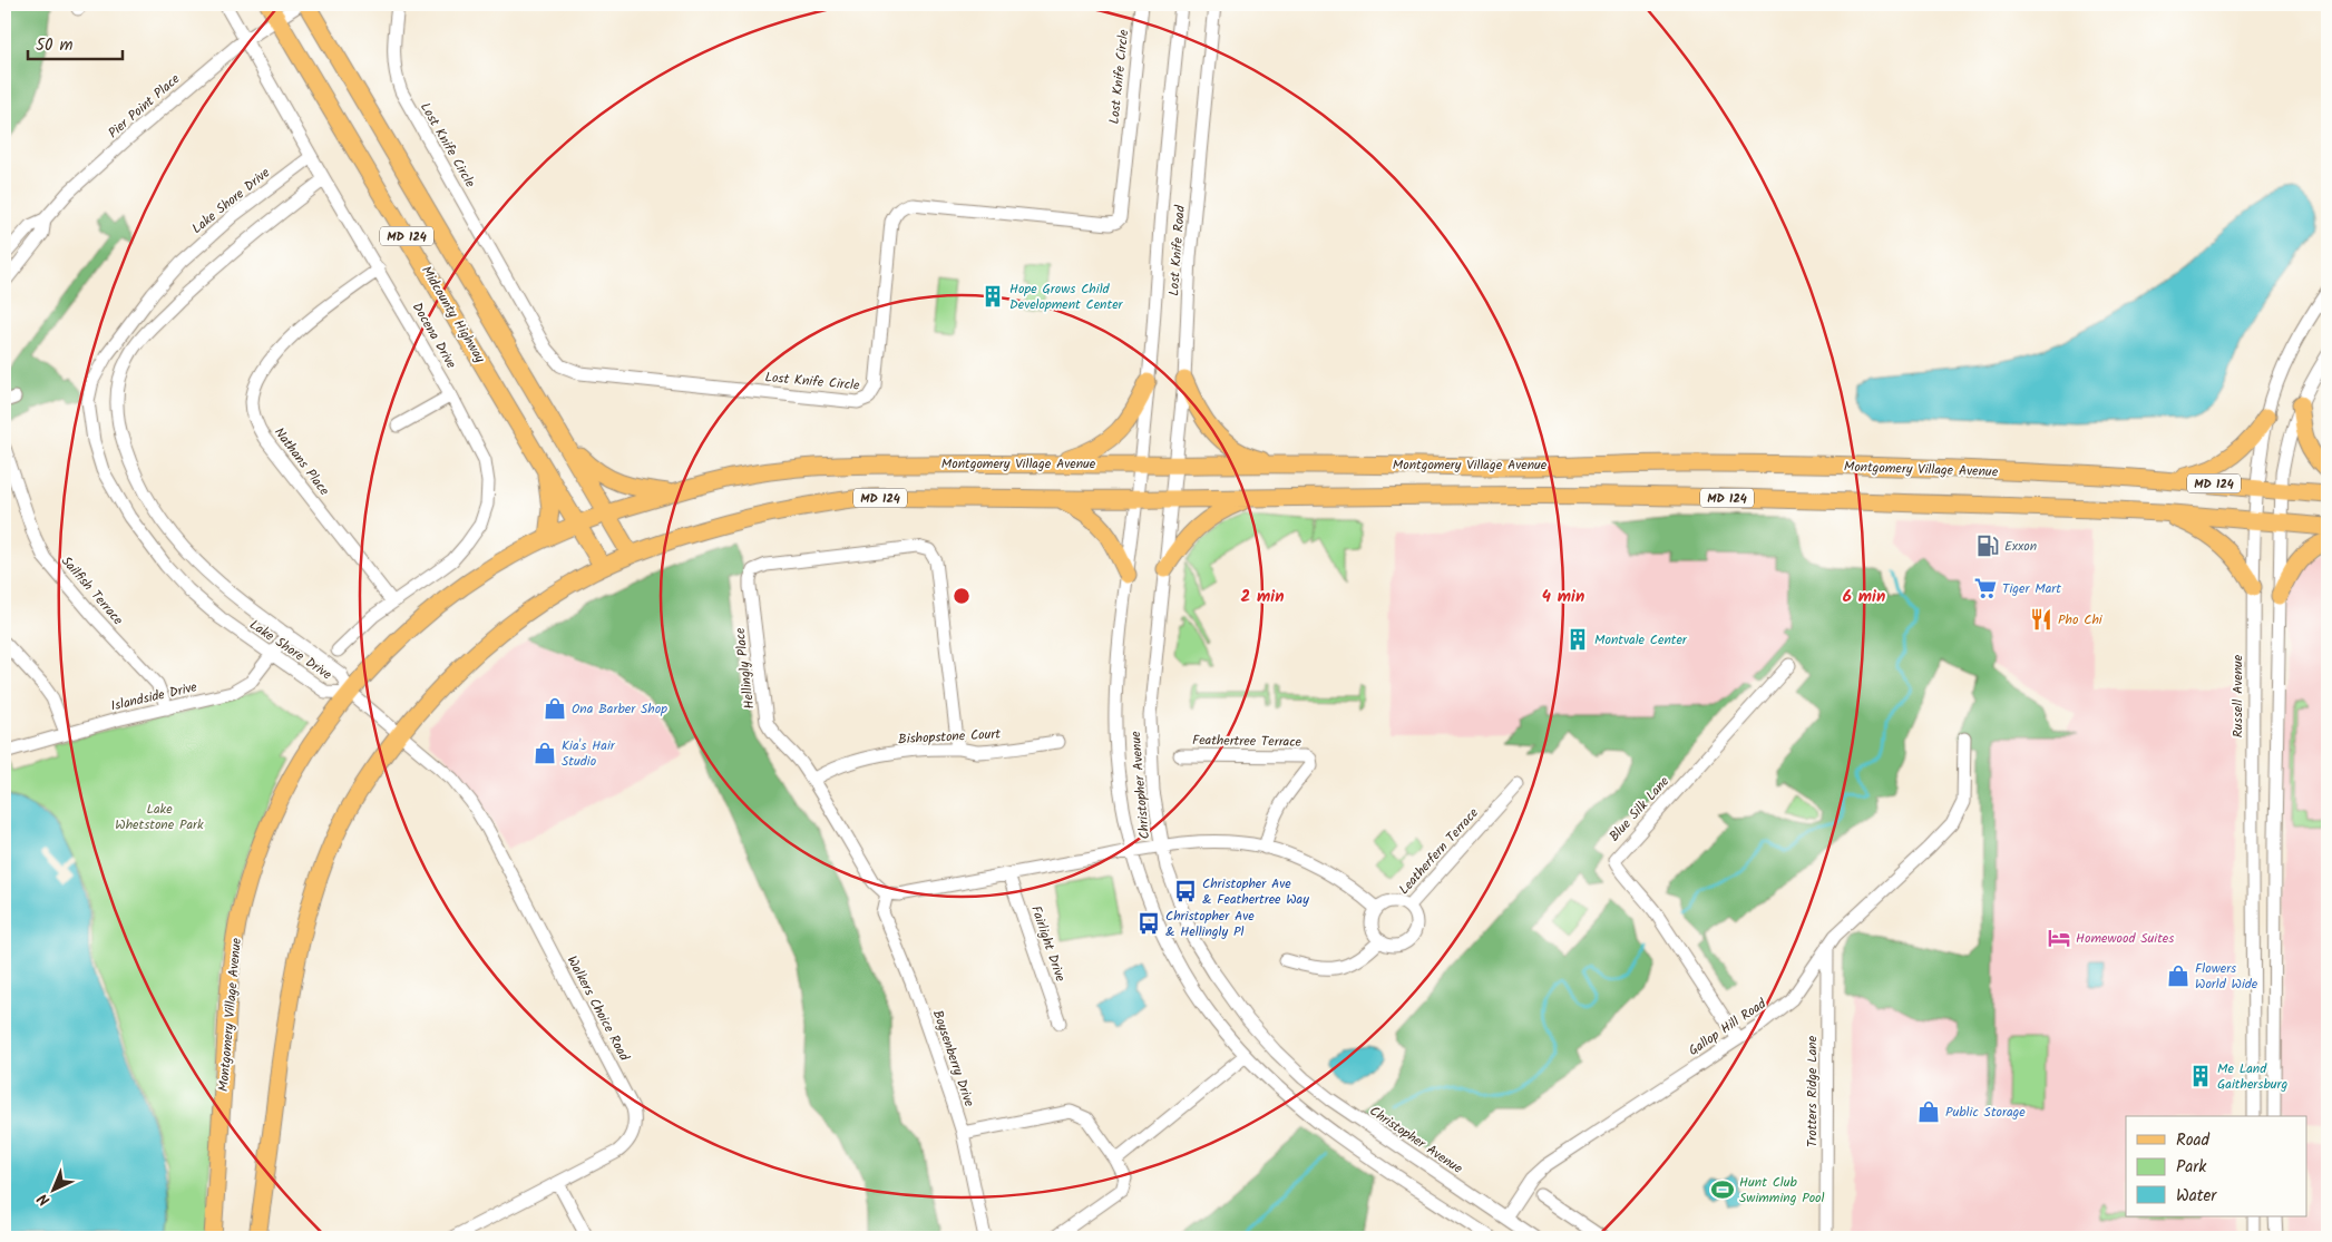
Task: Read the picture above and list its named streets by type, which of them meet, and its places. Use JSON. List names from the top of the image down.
{
  "streets": {
    "main road": ["MD 124", "Midcounty Highway", "Montgomery Village Avenue"],
    "street": [
      "Lost Knife Circle",
      "Pier Point Place",
      "Lake Shore Drive",
      "Lost Knife Road",
      "Docena Drive",
      "Nathans Place",
      "Sailfish Terrace",
      "Hellingly Place",
      "Islandside Drive",
      "Russell Avenue",
      "Bishopstone Court",
      "Feathertree Terrace",
      "Christopher Avenue",
      "Blue Silk Lane",
      "Leatherfern Terrace",
      "Fairlight Drive",
      "Walkers Choice Road",
      "Gallop Hill Road",
      "Boysenberry Drive",
      "Trotters Ridge Lane"
    ]
  },
  "crossings": [
    ["Pier Point Place", "Midcounty Highway"],
    ["Pier Point Place", "Docena Drive"],
    ["Lake Shore Drive", "Docena Drive"],
    ["Lake Shore Drive", "Montgomery Village Avenue"],
    ["Lake Shore Drive", "Islandside Drive"],
    ["Lake Shore Drive", "Walkers Choice Road"],
    ["MD 124", "Lost Knife Road"],
    ["MD 124", "Midcounty Highway"],
    ["MD 124", "Montgomery Village Avenue"],
    ["MD 124", "Russell Avenue"],
    ["MD 124", "Christopher Avenue"],
    ["Lost Knife Road", "Montgomery Village Avenue"],
    ["Lost Knife Road", "Christopher Avenue"],
    ["Midcounty Highway", "Montgomery Village Avenue"],
    ["Docena Drive", "Nathans Place"],
    ["Montgomery Village Avenue", "Russell Avenue"],
    ["Montgomery Village Avenue", "Walkers Choice Road"],
    ["Sailfish Terrace", "Islandside Drive"],
    ["Hellingly Place", "Bishopstone Court"],
    ["Hellingly Place", "Boysenberry Drive"],
    ["Christopher Avenue", "Gallop Hill Road"],
    ["Blue Silk Lane", "Gallop Hill Road"],
    ["Gallop Hill Road", "Trotters Ridge Lane"]
  ],
  "parks": ["Lake Whetstone Park"],
  "places": {
    "building": ["Hope Grows Child Development Center", "Montvale Center", "Me Land Gaithersburg"],
    "fuel station": ["Exxon"],
    "supermarket": ["Tiger Mart"],
    "restaurant": ["Pho Chi"],
    "shop": [
      "Ona Barber Shop",
      "Kia's Hair Studio",
      "Flowers World Wide",
      "Public Storage"
    ],
    "bus stop": ["Christopher Ave & Feathertree Way", "Christopher Ave & Hellingly Pl"],
    "hotel": ["Homewood Suites"],
    "sports": ["Hunt Club Swimming Pool"]
  },
  "legend": ["Road", "Park", "Water"],
  "scale_bar": "50 m",
  "north": "bottom left",
  "rings": ["2 min", "4 min", "6 min"]
}
